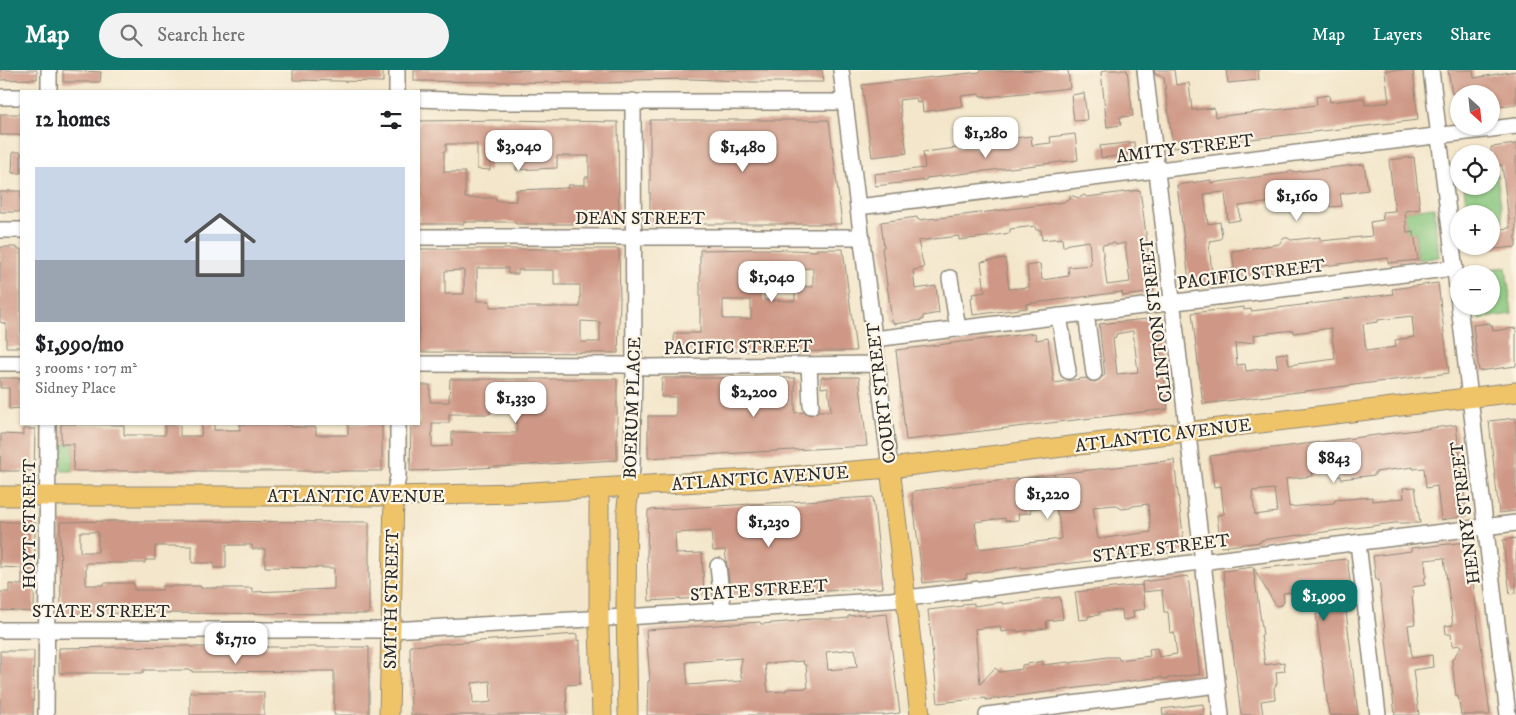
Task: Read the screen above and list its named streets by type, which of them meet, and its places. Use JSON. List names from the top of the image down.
{
  "streets": {
    "main road": [
      "COURT STREET",
      "BOERUM PLACE",
      "ATLANTIC AVENUE",
      "SMITH STREET"
    ],
    "street": [
      "AMITY STREET",
      "DEAN STREET",
      "PACIFIC STREET",
      "CLINTON STREET",
      "HENRY STREET",
      "HOYT STREET",
      "STATE STREET"
    ]
  },
  "crossings": [
    ["AMITY STREET", "CLINTON STREET"],
    ["AMITY STREET", "COURT STREET"],
    ["AMITY STREET", "HENRY STREET"],
    ["DEAN STREET", "COURT STREET"],
    ["DEAN STREET", "BOERUM PLACE"],
    ["PACIFIC STREET", "CLINTON STREET"],
    ["PACIFIC STREET", "COURT STREET"],
    ["PACIFIC STREET", "BOERUM PLACE"],
    ["CLINTON STREET", "ATLANTIC AVENUE"],
    ["CLINTON STREET", "STATE STREET"],
    ["COURT STREET", "ATLANTIC AVENUE"],
    ["COURT STREET", "STATE STREET"],
    ["BOERUM PLACE", "ATLANTIC AVENUE"],
    ["BOERUM PLACE", "STATE STREET"],
    ["ATLANTIC AVENUE", "HENRY STREET"],
    ["ATLANTIC AVENUE", "HOYT STREET"],
    ["ATLANTIC AVENUE", "SMITH STREET"],
    ["HENRY STREET", "STATE STREET"],
    ["HOYT STREET", "STATE STREET"],
    ["STATE STREET", "SMITH STREET"]
  ],
  "north": "bottom right",
  "page": {
    "header": "Map",
    "search": "Search here",
    "nav": ["Map", "Layers", "Share"],
    "map_buttons": ["+", "−"],
    "heading": "12 homes",
    "price": [
      "$1,280",
      "$3,040",
      "$1,480",
      "$1,160",
      "$1,040",
      "$2,200",
      "$1,330",
      "$843",
      "$1,220",
      "$1,230",
      "$1,990",
      "$1,710"
    ],
    "list": [
      {
        "name": "$1,990/mo",
        "note": "3 rooms · 107 m² · Sidney Place"
      }
    ]
  }
}
